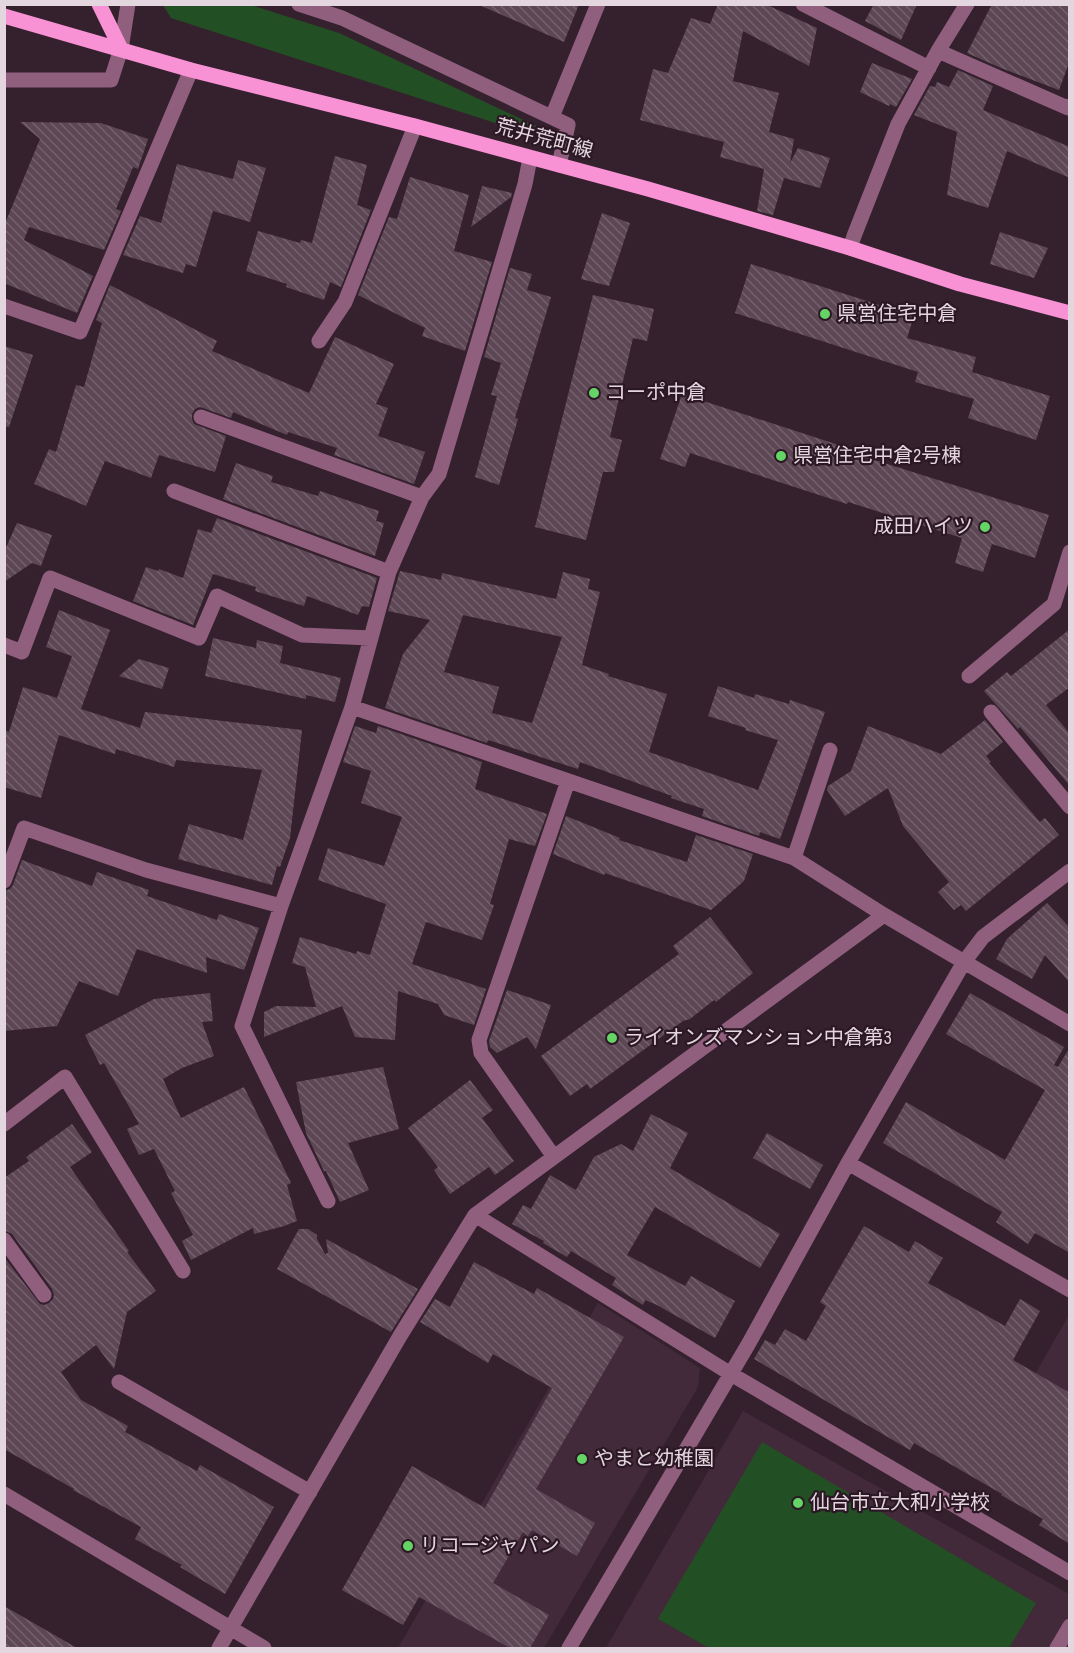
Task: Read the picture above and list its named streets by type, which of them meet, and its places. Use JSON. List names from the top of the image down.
{
  "streets": {
    "main road": ["荒井荒町線"]
  },
  "places": [
    "県営住宅中倉",
    "コーポ中倉",
    "県営住宅中倉2号棟",
    "成田ハイツ",
    "ライオンズマンション中倉第3",
    "やまと幼稚園",
    "仙台市立大和小学校",
    "リコージャパン"
  ]
}
